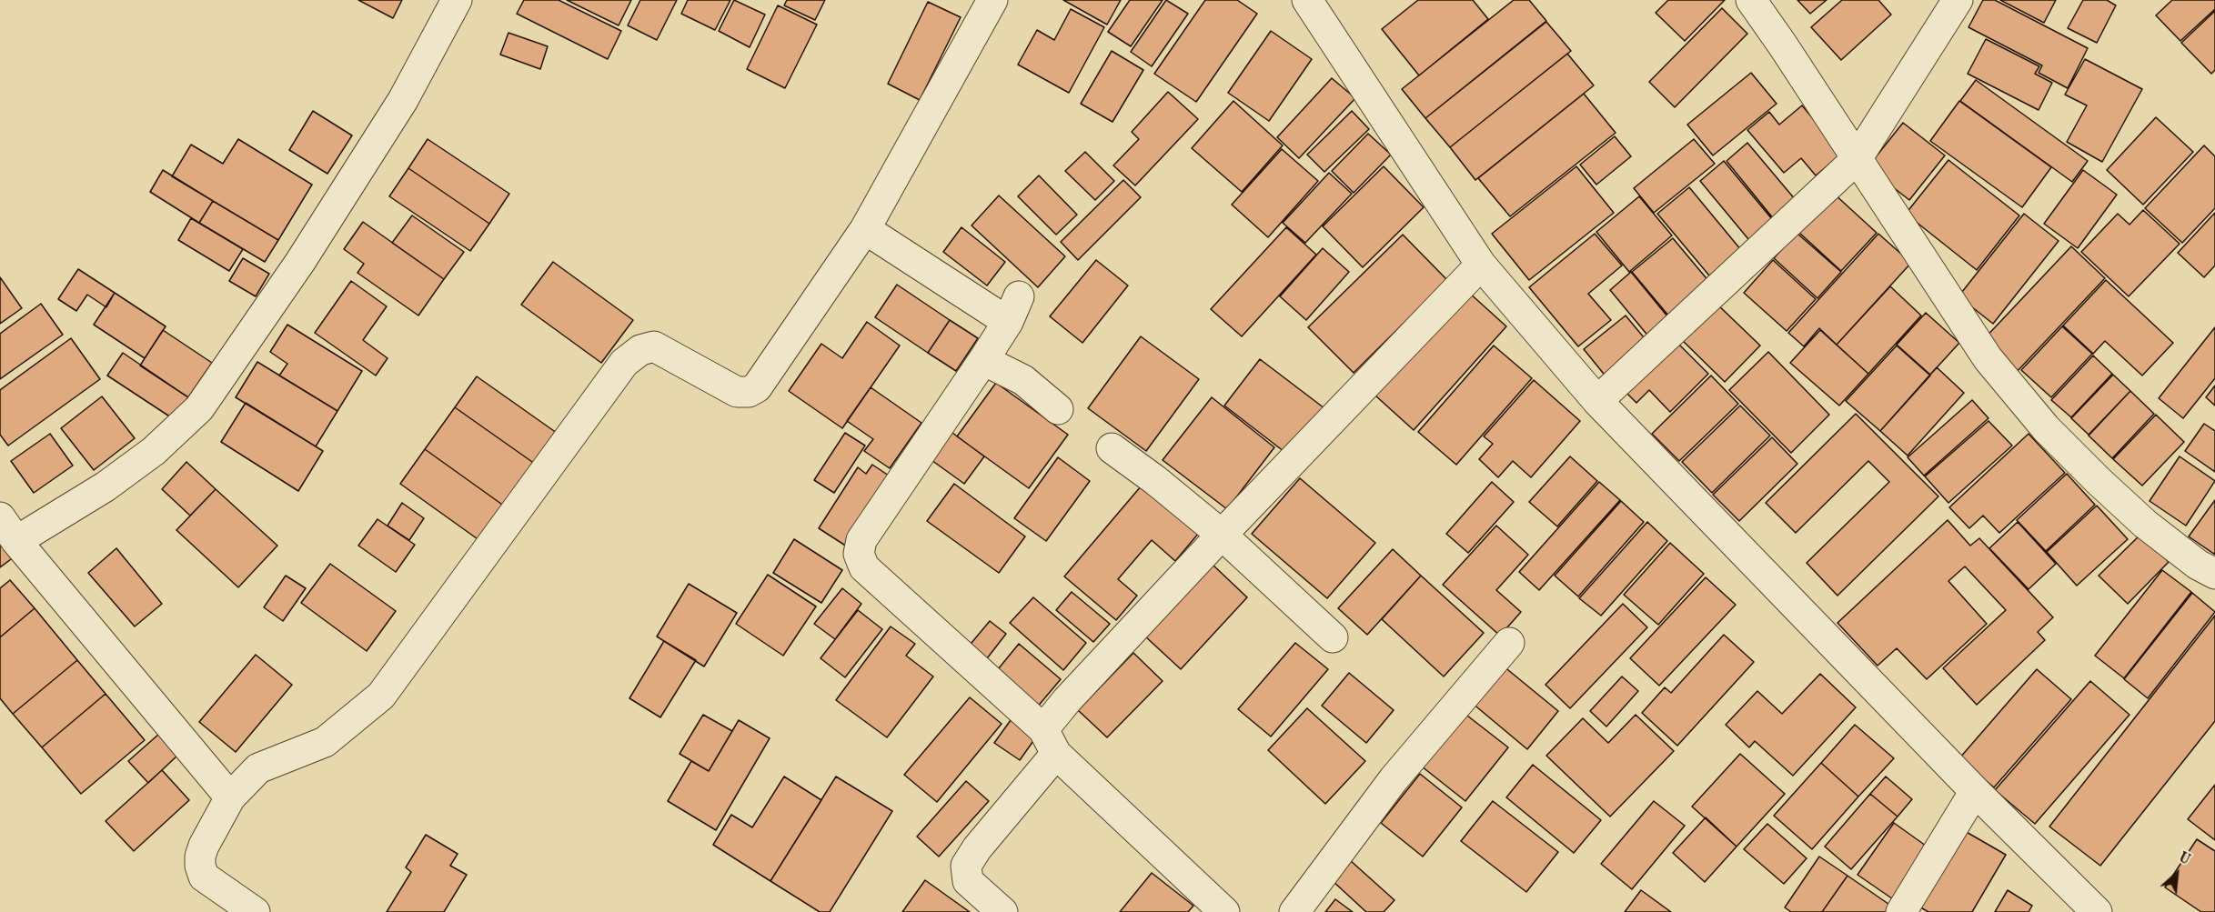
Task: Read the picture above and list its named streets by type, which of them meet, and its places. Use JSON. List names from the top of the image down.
{
  "north": "top right"
}
